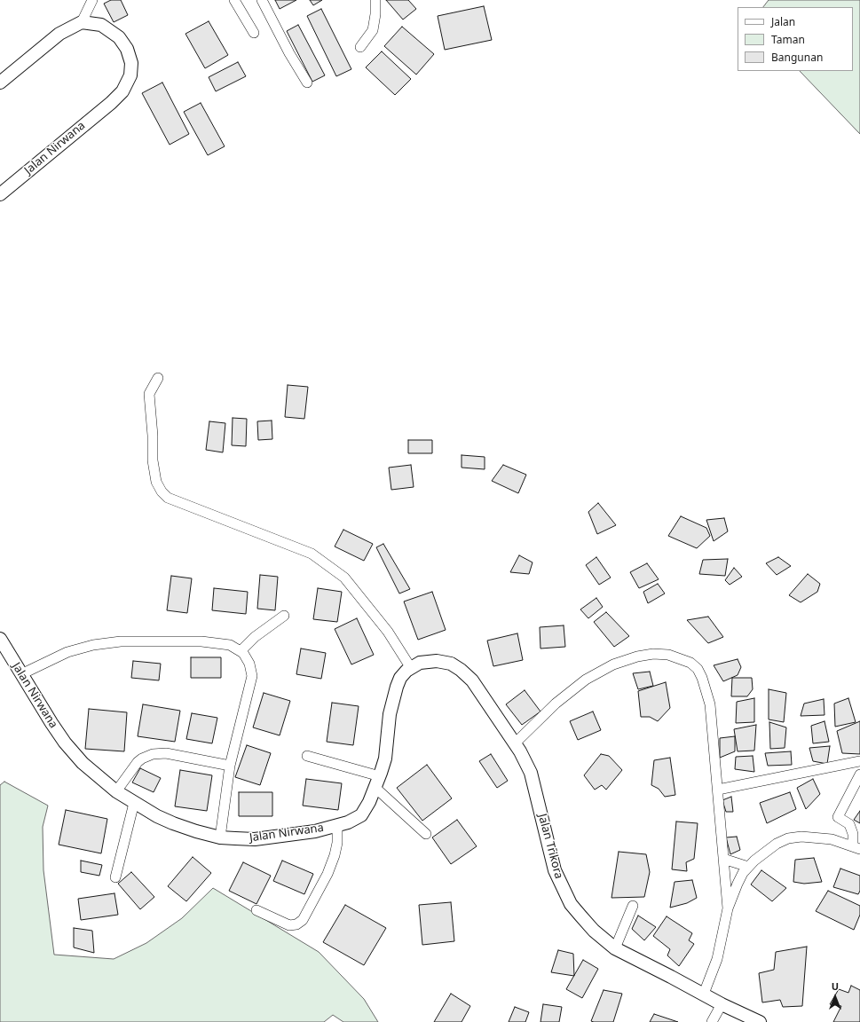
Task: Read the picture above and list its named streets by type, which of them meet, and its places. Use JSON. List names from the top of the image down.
{
  "streets": {
    "street": ["Jalan Nirwana", "Jalan Trikora"]
  },
  "crossings": [
    ["Jalan Nirwana", "Jalan Trikora"]
  ],
  "legend": ["Jalan", "Taman", "Bangunan"],
  "north": "top"
}
